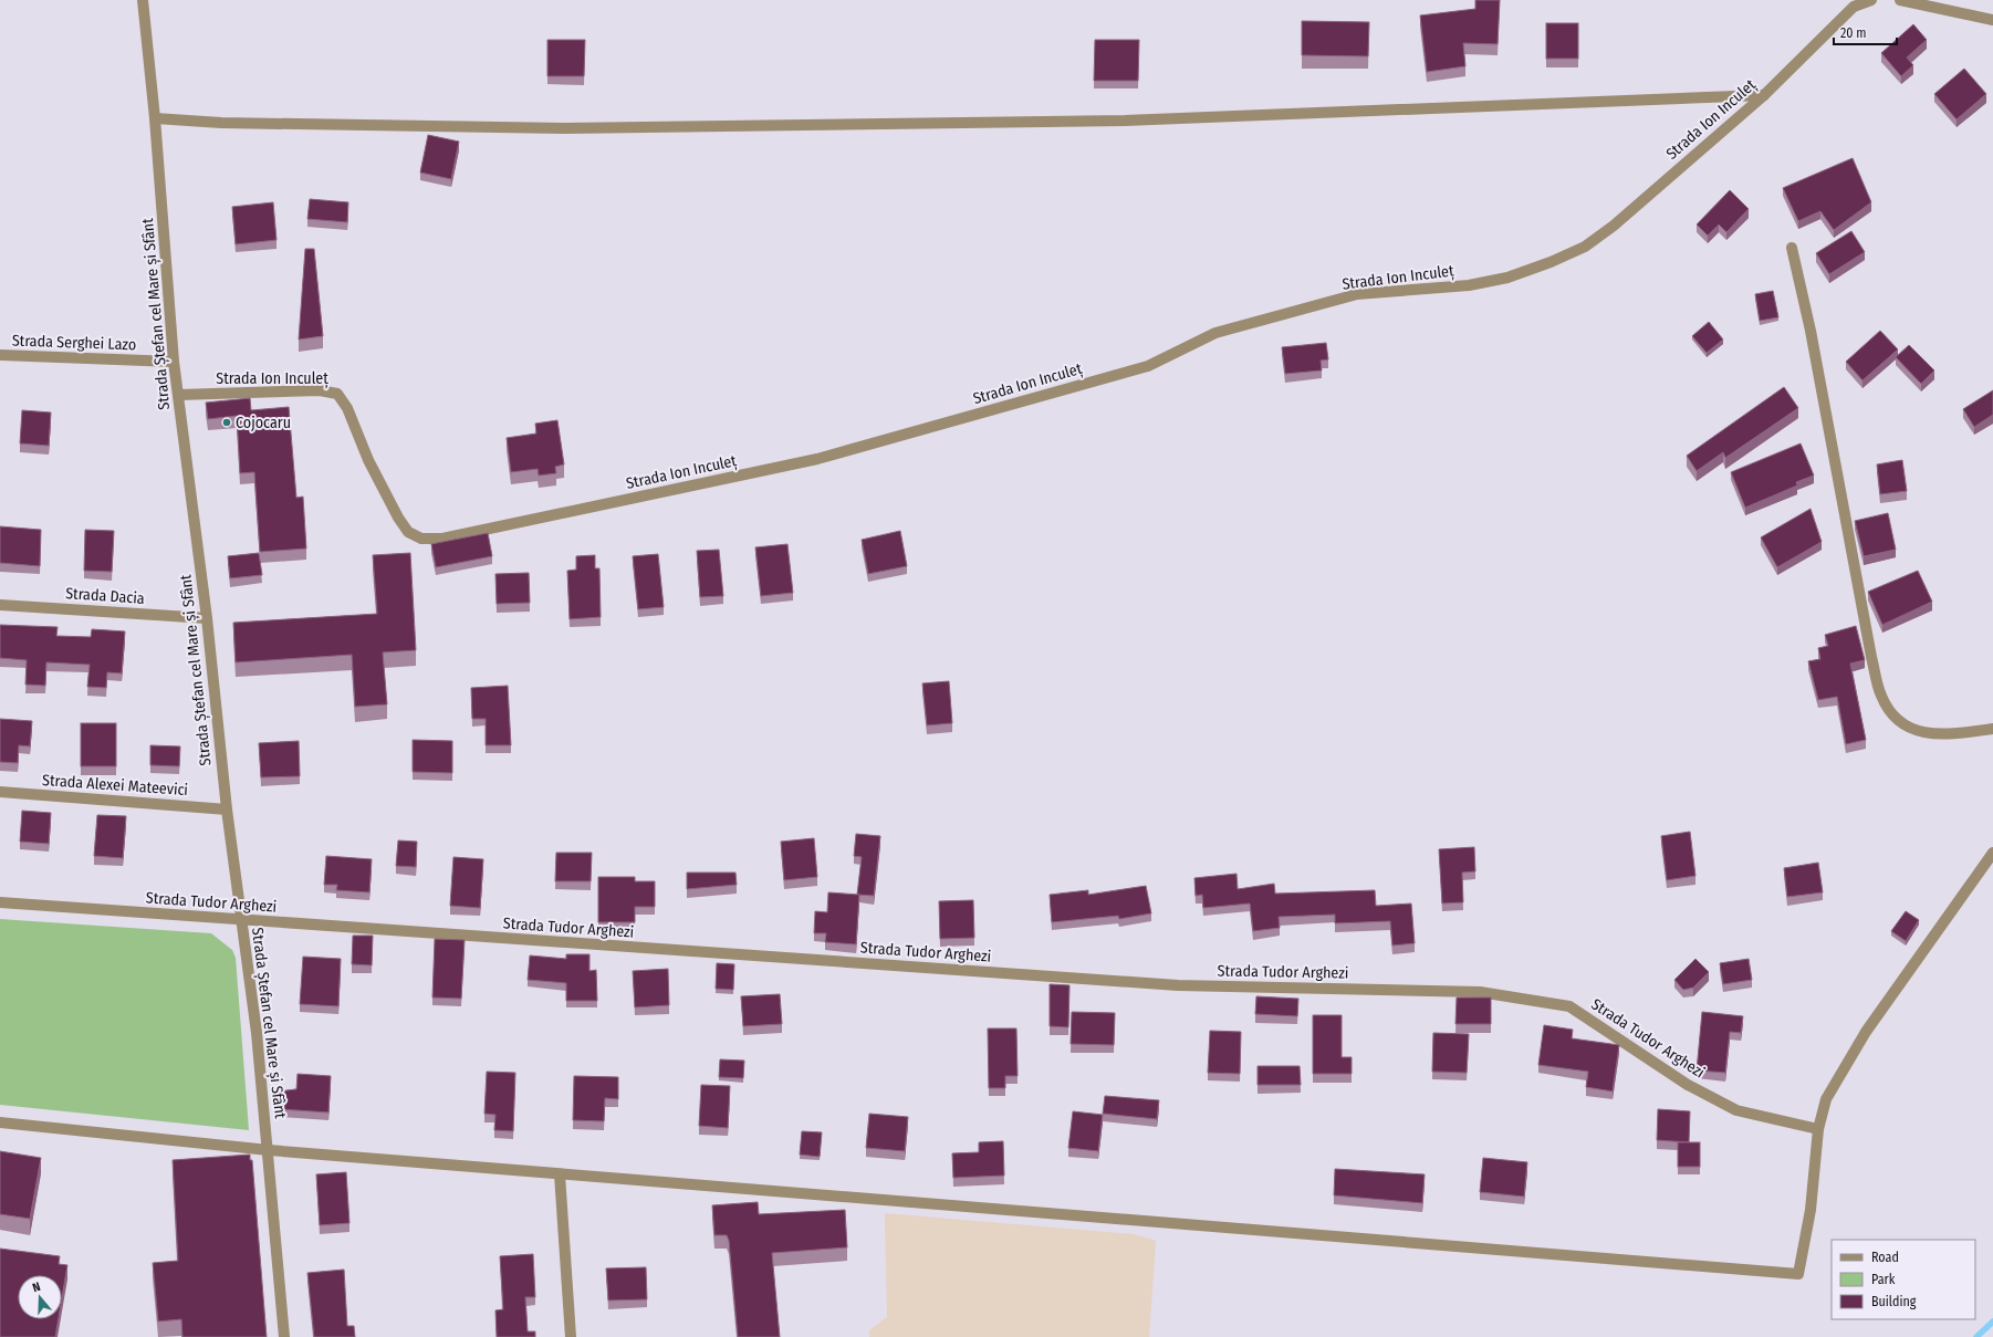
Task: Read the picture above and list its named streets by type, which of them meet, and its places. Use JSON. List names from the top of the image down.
{
  "streets": {
    "street": [
      "Strada Ion Inculeț",
      "Strada Ștefan cel Mare și Sfânt",
      "Strada Serghei Lazo",
      "Strada Dacia",
      "Strada Alexei Mateevici",
      "Strada Tudor Arghezi"
    ]
  },
  "crossings": [
    ["Strada Ion Inculeț", "Strada Ștefan cel Mare și Sfânt"],
    ["Strada Ștefan cel Mare și Sfânt", "Strada Serghei Lazo"],
    ["Strada Ștefan cel Mare și Sfânt", "Strada Dacia"],
    ["Strada Ștefan cel Mare și Sfânt", "Strada Alexei Mateevici"],
    ["Strada Ștefan cel Mare și Sfânt", "Strada Tudor Arghezi"]
  ],
  "places": ["Cojocaru"],
  "legend": ["Road", "Park", "Building"],
  "scale_bar": "20 m",
  "north": "top"
}
